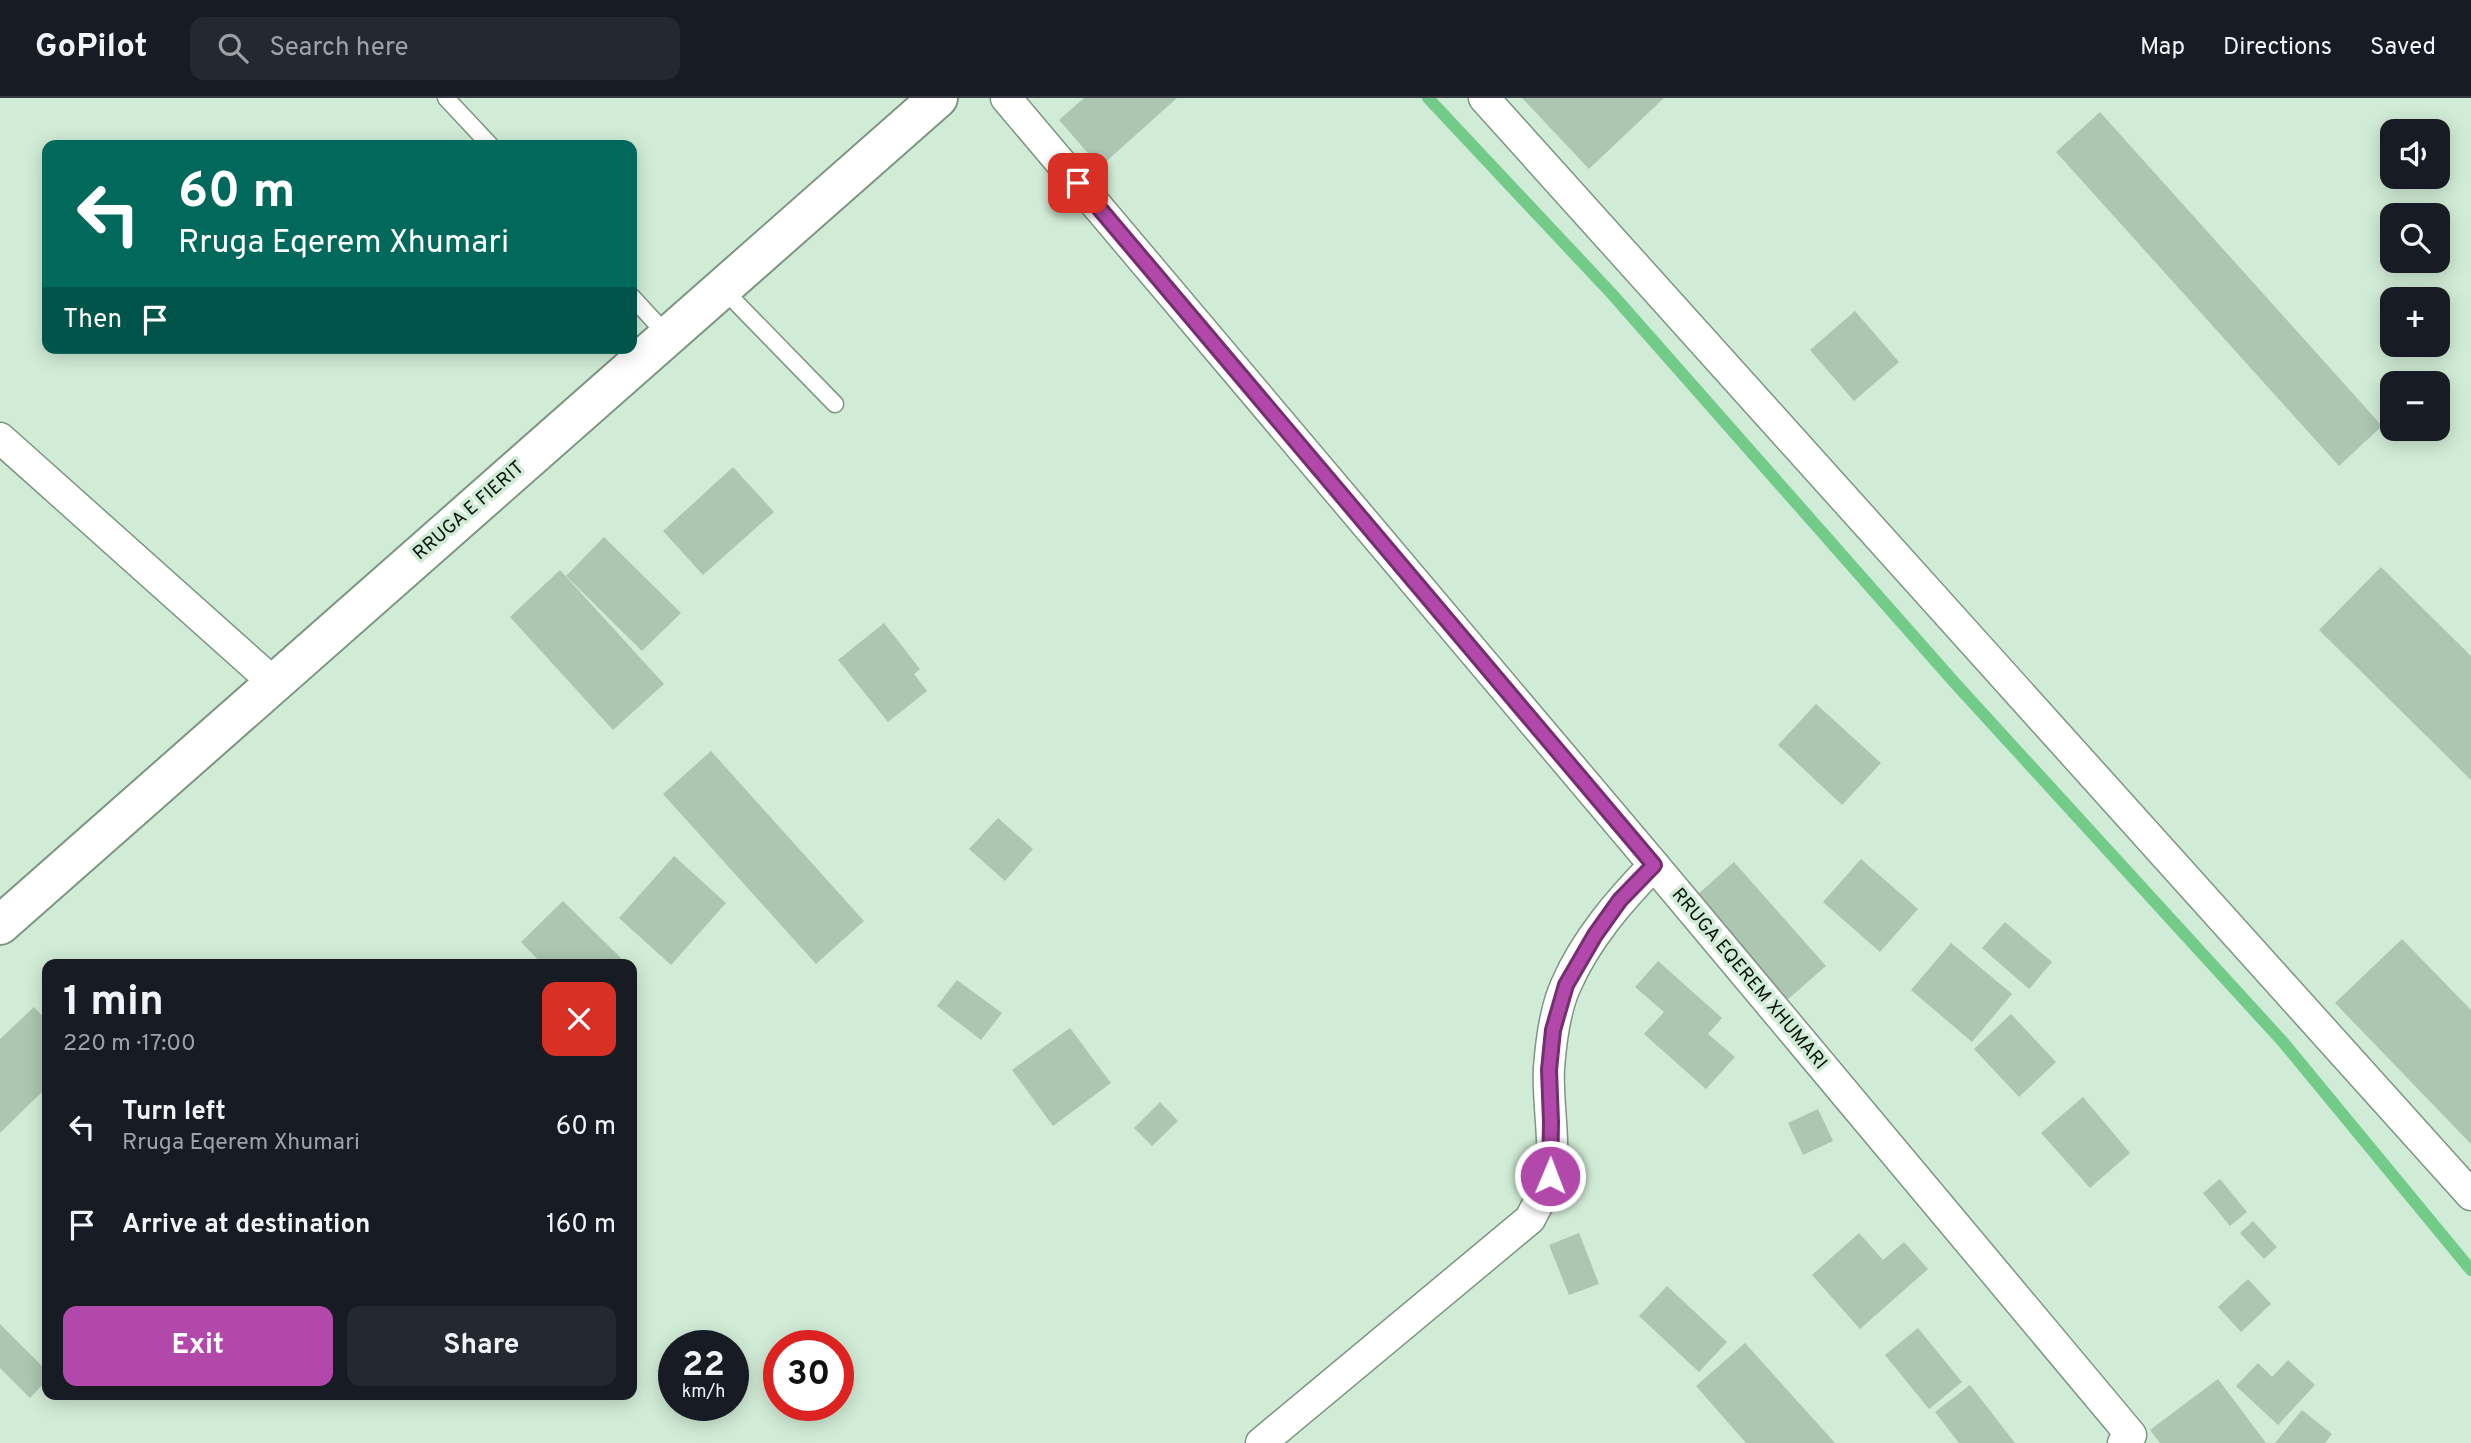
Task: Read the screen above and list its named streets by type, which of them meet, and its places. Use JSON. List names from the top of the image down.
{
  "streets": {
    "main road": ["RRUGA E FIERIT"],
    "street": ["RRUGA EQEREM XHUMARI"]
  },
  "page": {
    "header": "GoPilot",
    "search": "Search here",
    "nav": ["Map", "Directions", "Saved"],
    "map_buttons": ["+", "−"],
    "turn": ["60 m", "Rruga Eqerem Xhumari"],
    "then": "Then",
    "heading": ["1 min", "220 m · 17:00"],
    "list": [
      {
        "name": "Turn left",
        "note": "Rruga Eqerem Xhumari",
        "value": "60 m"
      },
      {
        "name": "Arrive at destination",
        "value": "160 m"
      }
    ],
    "buttons": ["Exit", "Share"],
    "speed": "22 km/h",
    "limit": "30"
  }
}
